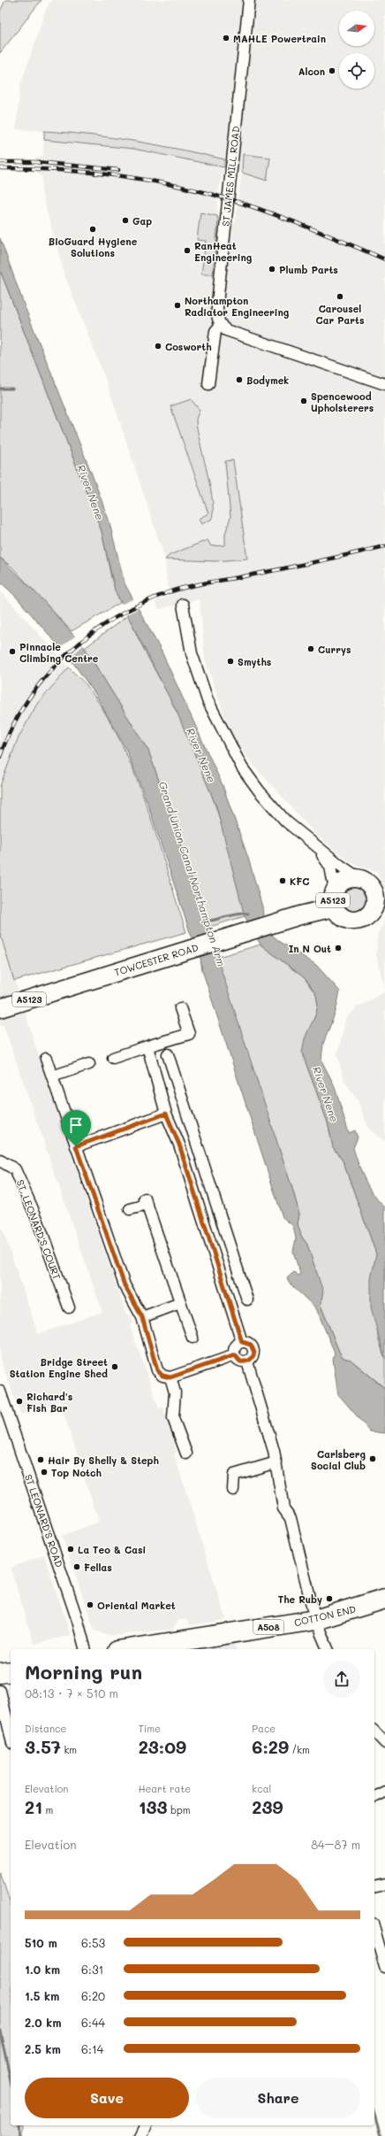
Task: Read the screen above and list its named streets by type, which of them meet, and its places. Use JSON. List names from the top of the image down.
{
  "streets": {
    "highway": ["COTTON END", "A508"],
    "main road": ["A5123", "TOWCESTER ROAD"],
    "street": ["ST JAMES MILL ROAD", "ST. LEONARD'S COURT", "ST LEONARD'S ROAD"]
  },
  "crossings": [
    ["A5123", "TOWCESTER ROAD"]
  ],
  "water": ["River Nene", "Grand Union Canal Northampton Arm"],
  "places": [
    "MAHLE Powertrain",
    "Alcon",
    "Gap",
    "BioGuard Hygiene Solutions",
    "RanHeat Engineering",
    "Plumb Parts",
    "Carousel Car Parts",
    "Northampton Radiator Engineering",
    "Cosworth",
    "Bodymek",
    "Spencewood Upholsterers",
    "Currys",
    "Pinnacle Climbing Centre",
    "Smyths",
    "KFC",
    "In N Out",
    "Bridge Street Station Engine Shed",
    "Richard's Fish Bar",
    "Carlsberg Social Club",
    "Hair By Shelly & Steph",
    "Top Notch",
    "La Teo & Casi",
    "Fellas",
    "The Ruby",
    "Oriental Market"
  ],
  "north": "right",
  "page": {
    "heading": ["Morning run", "08:13 · 7 × 510 m"],
    "stats": [
      ["Distance", "3.57 km"],
      ["Time", "23:09"],
      ["Pace", "6:29 /km"],
      ["Elevation", "21 m"],
      ["Heart rate", "133 bpm"],
      ["kcal", "239"]
    ],
    "chart": ["Elevation", "84–87 m"],
    "list": [
      {
        "name": "510 m",
        "note": "6:53"
      },
      {
        "name": "1.0 km",
        "note": "6:31"
      },
      {
        "name": "1.5 km",
        "note": "6:20"
      },
      {
        "name": "2.0 km",
        "note": "6:44"
      },
      {
        "name": "2.5 km",
        "note": "6:14"
      }
    ],
    "buttons": ["Save", "Share"]
  }
}
